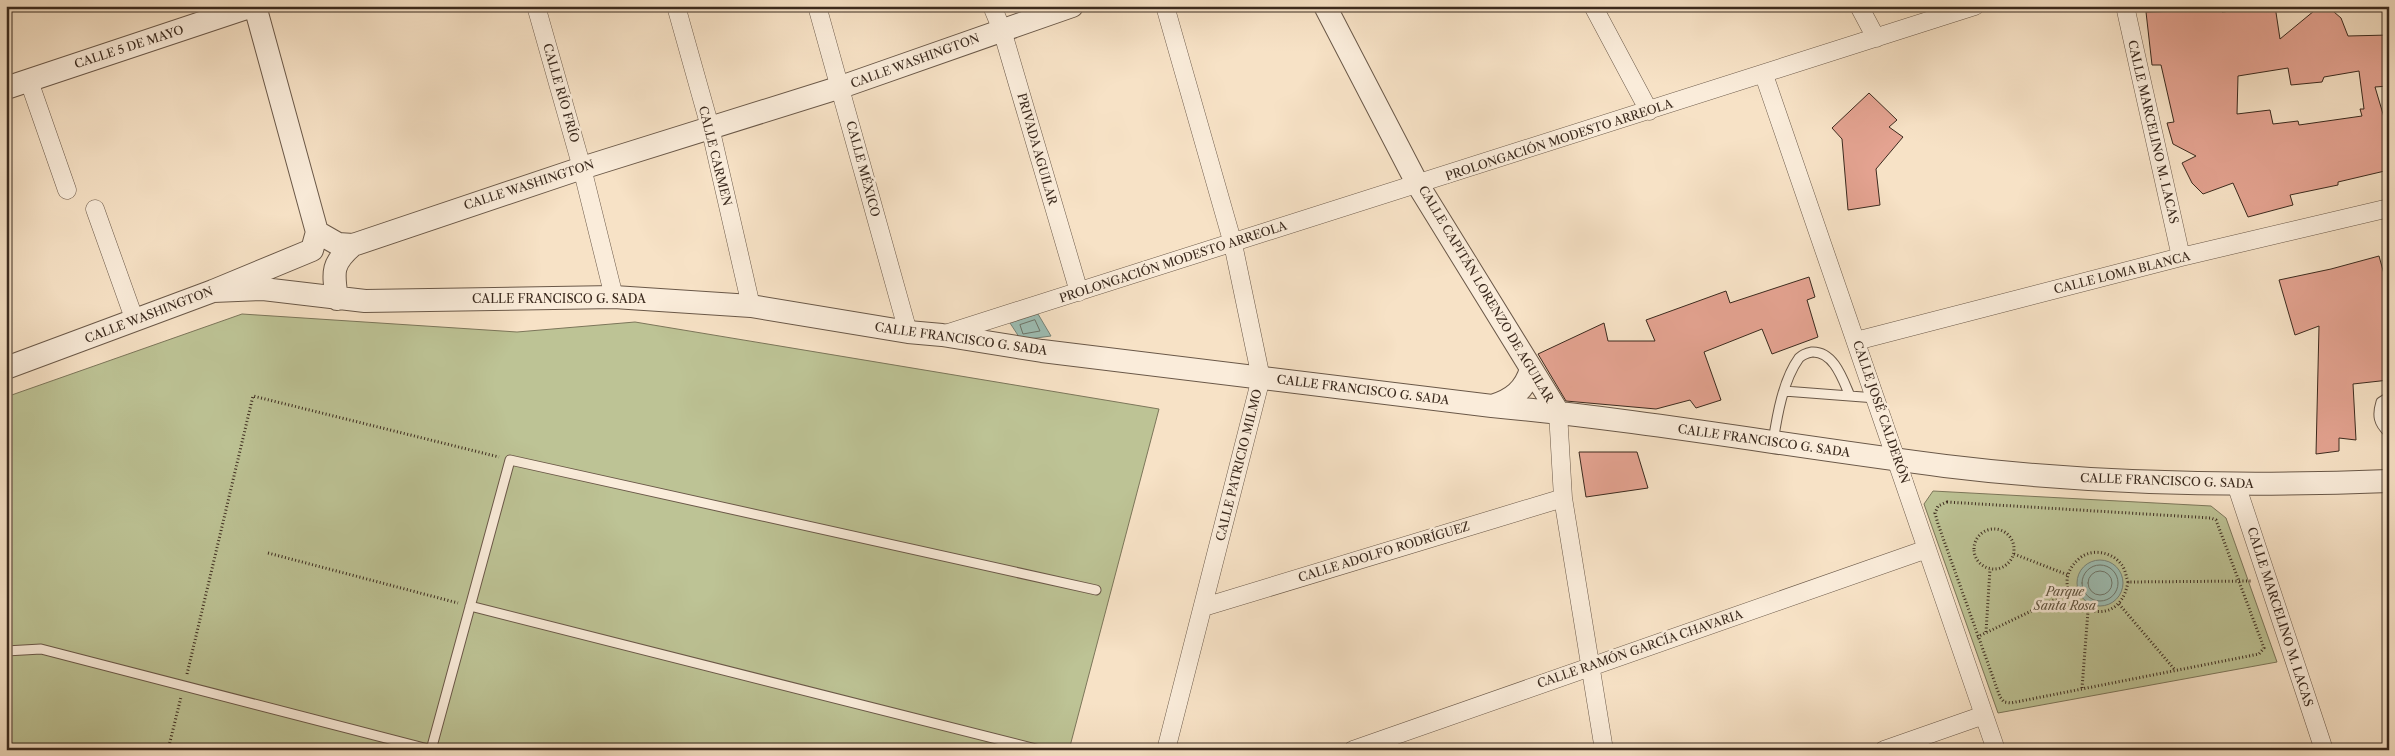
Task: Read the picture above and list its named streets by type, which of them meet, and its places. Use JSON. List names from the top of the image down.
{
  "streets": {
    "street": [
      "CALLE 5 DE MAYO",
      "CALLE WASHINGTON",
      "CALLE RÍO FRÍO",
      "CALLE MARCELINO M. LACAS",
      "PROLONGACIÓN MODESTO ARREOLA",
      "PRIVADA AGUILAR",
      "CALLE CARMEN",
      "CALLE MÉXICO",
      "CALLE LOMA BLANCA",
      "CALLE CAPITÁN LORENZO DE AGUILAR",
      "CALLE FRANCISCO G. SADA",
      "CALLE JOSÉ CALDERÓN",
      "CALLE PATRICIO MILMO",
      "CALLE ADOLFO RODRÍGUEZ",
      "CALLE RAMÓN GARCÍA CHAVARIA"
    ]
  },
  "crossings": [
    ["CALLE WASHINGTON", "CALLE RÍO FRÍO"],
    ["CALLE WASHINGTON", "PRIVADA AGUILAR"],
    ["CALLE WASHINGTON", "CALLE CARMEN"],
    ["CALLE WASHINGTON", "CALLE MÉXICO"],
    ["CALLE WASHINGTON", "CALLE FRANCISCO G. SADA"],
    ["CALLE RÍO FRÍO", "CALLE FRANCISCO G. SADA"],
    ["CALLE MARCELINO M. LACAS", "CALLE LOMA BLANCA"],
    ["CALLE MARCELINO M. LACAS", "CALLE FRANCISCO G. SADA"],
    ["PROLONGACIÓN MODESTO ARREOLA", "PRIVADA AGUILAR"],
    ["PROLONGACIÓN MODESTO ARREOLA", "CALLE CAPITÁN LORENZO DE AGUILAR"],
    ["PROLONGACIÓN MODESTO ARREOLA", "CALLE FRANCISCO G. SADA"],
    ["PROLONGACIÓN MODESTO ARREOLA", "CALLE JOSÉ CALDERÓN"],
    ["PROLONGACIÓN MODESTO ARREOLA", "CALLE PATRICIO MILMO"],
    ["CALLE CARMEN", "CALLE FRANCISCO G. SADA"],
    ["CALLE MÉXICO", "CALLE FRANCISCO G. SADA"],
    ["CALLE LOMA BLANCA", "CALLE JOSÉ CALDERÓN"],
    ["CALLE CAPITÁN LORENZO DE AGUILAR", "CALLE FRANCISCO G. SADA"],
    ["CALLE CAPITÁN LORENZO DE AGUILAR", "CALLE ADOLFO RODRÍGUEZ"],
    ["CALLE CAPITÁN LORENZO DE AGUILAR", "CALLE RAMÓN GARCÍA CHAVARIA"],
    ["CALLE FRANCISCO G. SADA", "CALLE JOSÉ CALDERÓN"],
    ["CALLE FRANCISCO G. SADA", "CALLE PATRICIO MILMO"],
    ["CALLE JOSÉ CALDERÓN", "CALLE RAMÓN GARCÍA CHAVARIA"],
    ["CALLE PATRICIO MILMO", "CALLE ADOLFO RODRÍGUEZ"]
  ],
  "parks": ["Parque Santa Rosa"]
}
